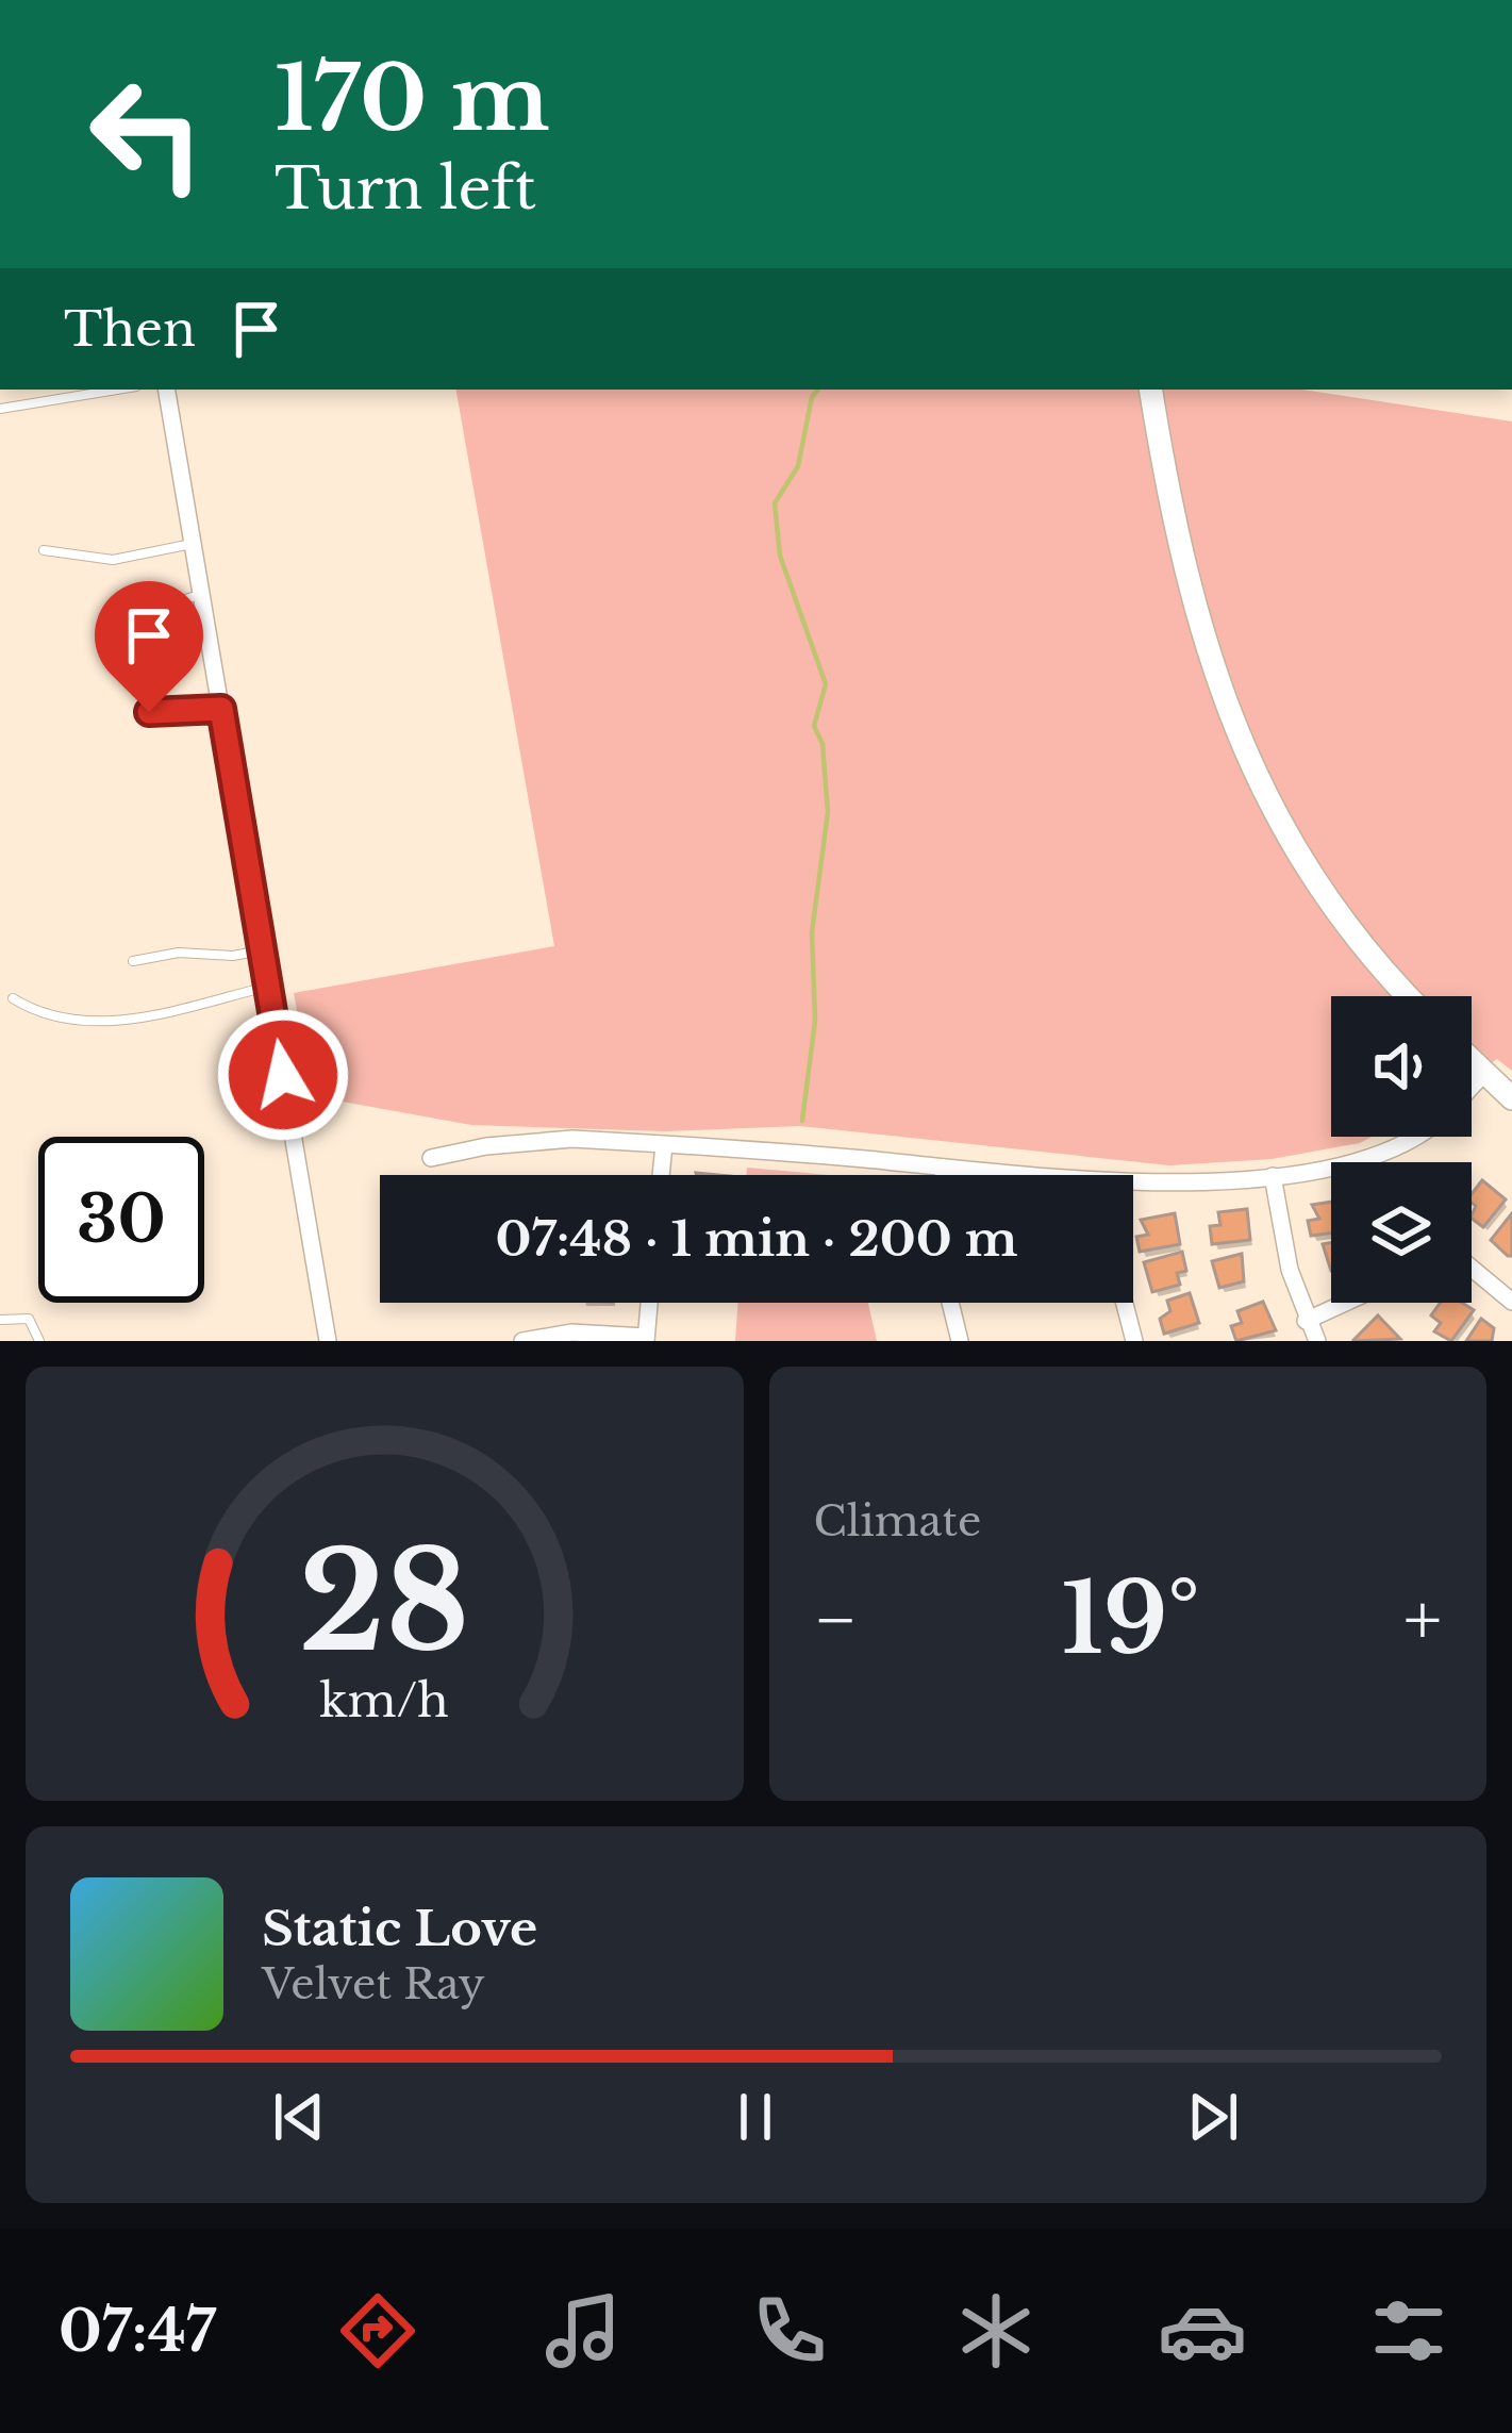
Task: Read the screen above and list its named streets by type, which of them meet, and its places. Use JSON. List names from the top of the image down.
{
  "page": {
    "turn": ["170 m", "Turn left"],
    "then": "Then",
    "limit": "30",
    "trip": "07:48 · 1 min · 200 m",
    "tile": "Climate",
    "heat": ["−", "19°", "+"],
    "song": ["Static Love", "Velvet Ray"],
    "tabs": "07:47",
    "gauge": ["28", "km/h"]
  }
}
